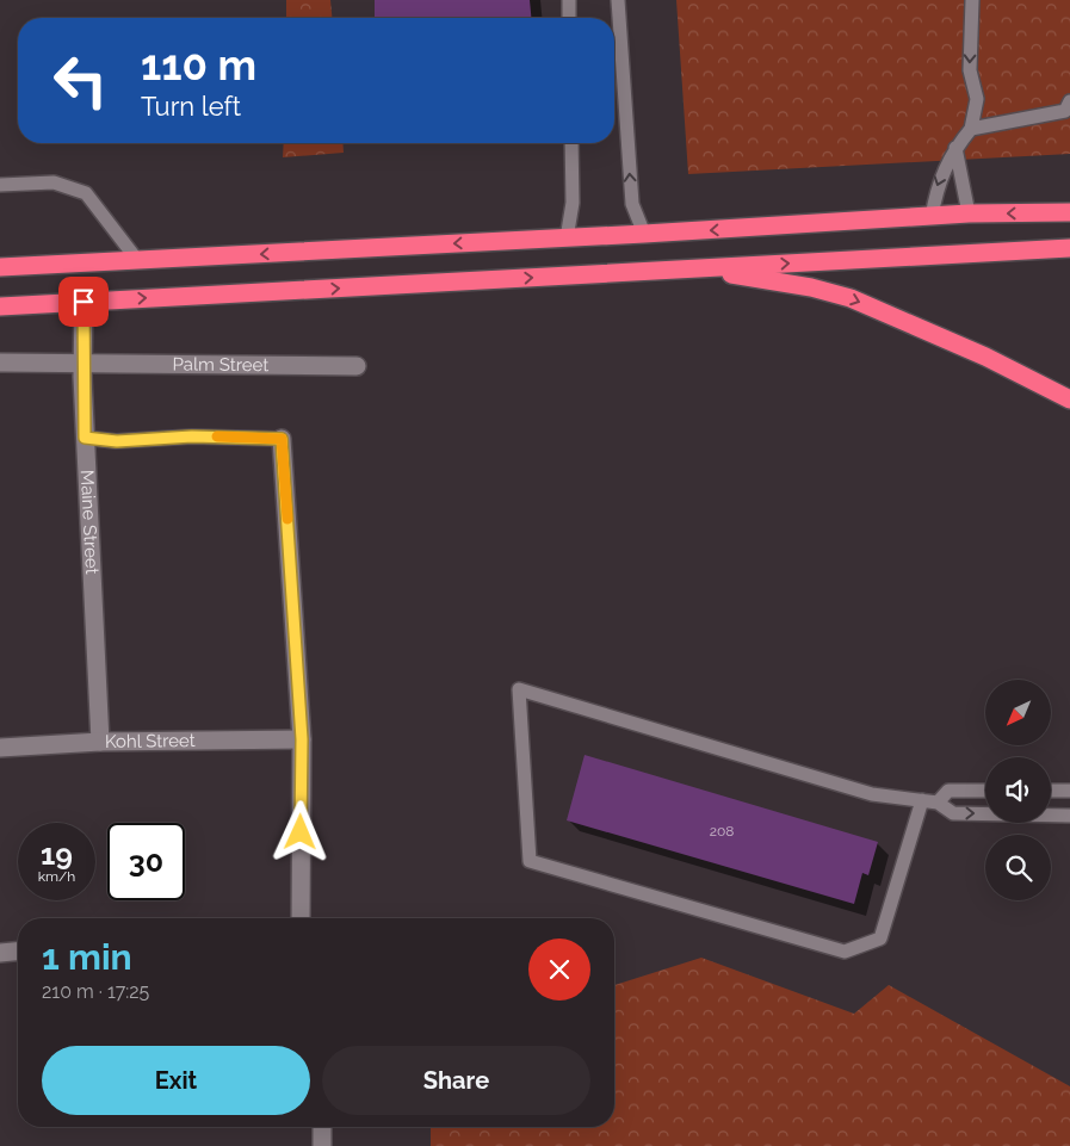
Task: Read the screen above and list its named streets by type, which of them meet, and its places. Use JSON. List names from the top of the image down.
{
  "streets": {
    "street": ["Palm Street", "Maine Street", "Kohl Street"]
  },
  "crossings": [
    ["Palm Street", "Maine Street"],
    ["Maine Street", "Kohl Street"]
  ],
  "house_numbers": ["208"],
  "north": "bottom left",
  "page": {
    "turn": ["110 m", "Turn left"],
    "speed": "19 km/h",
    "limit": "30",
    "heading": ["1 min", "210 m · 17:25"],
    "buttons": ["Exit", "Share"]
  }
}
